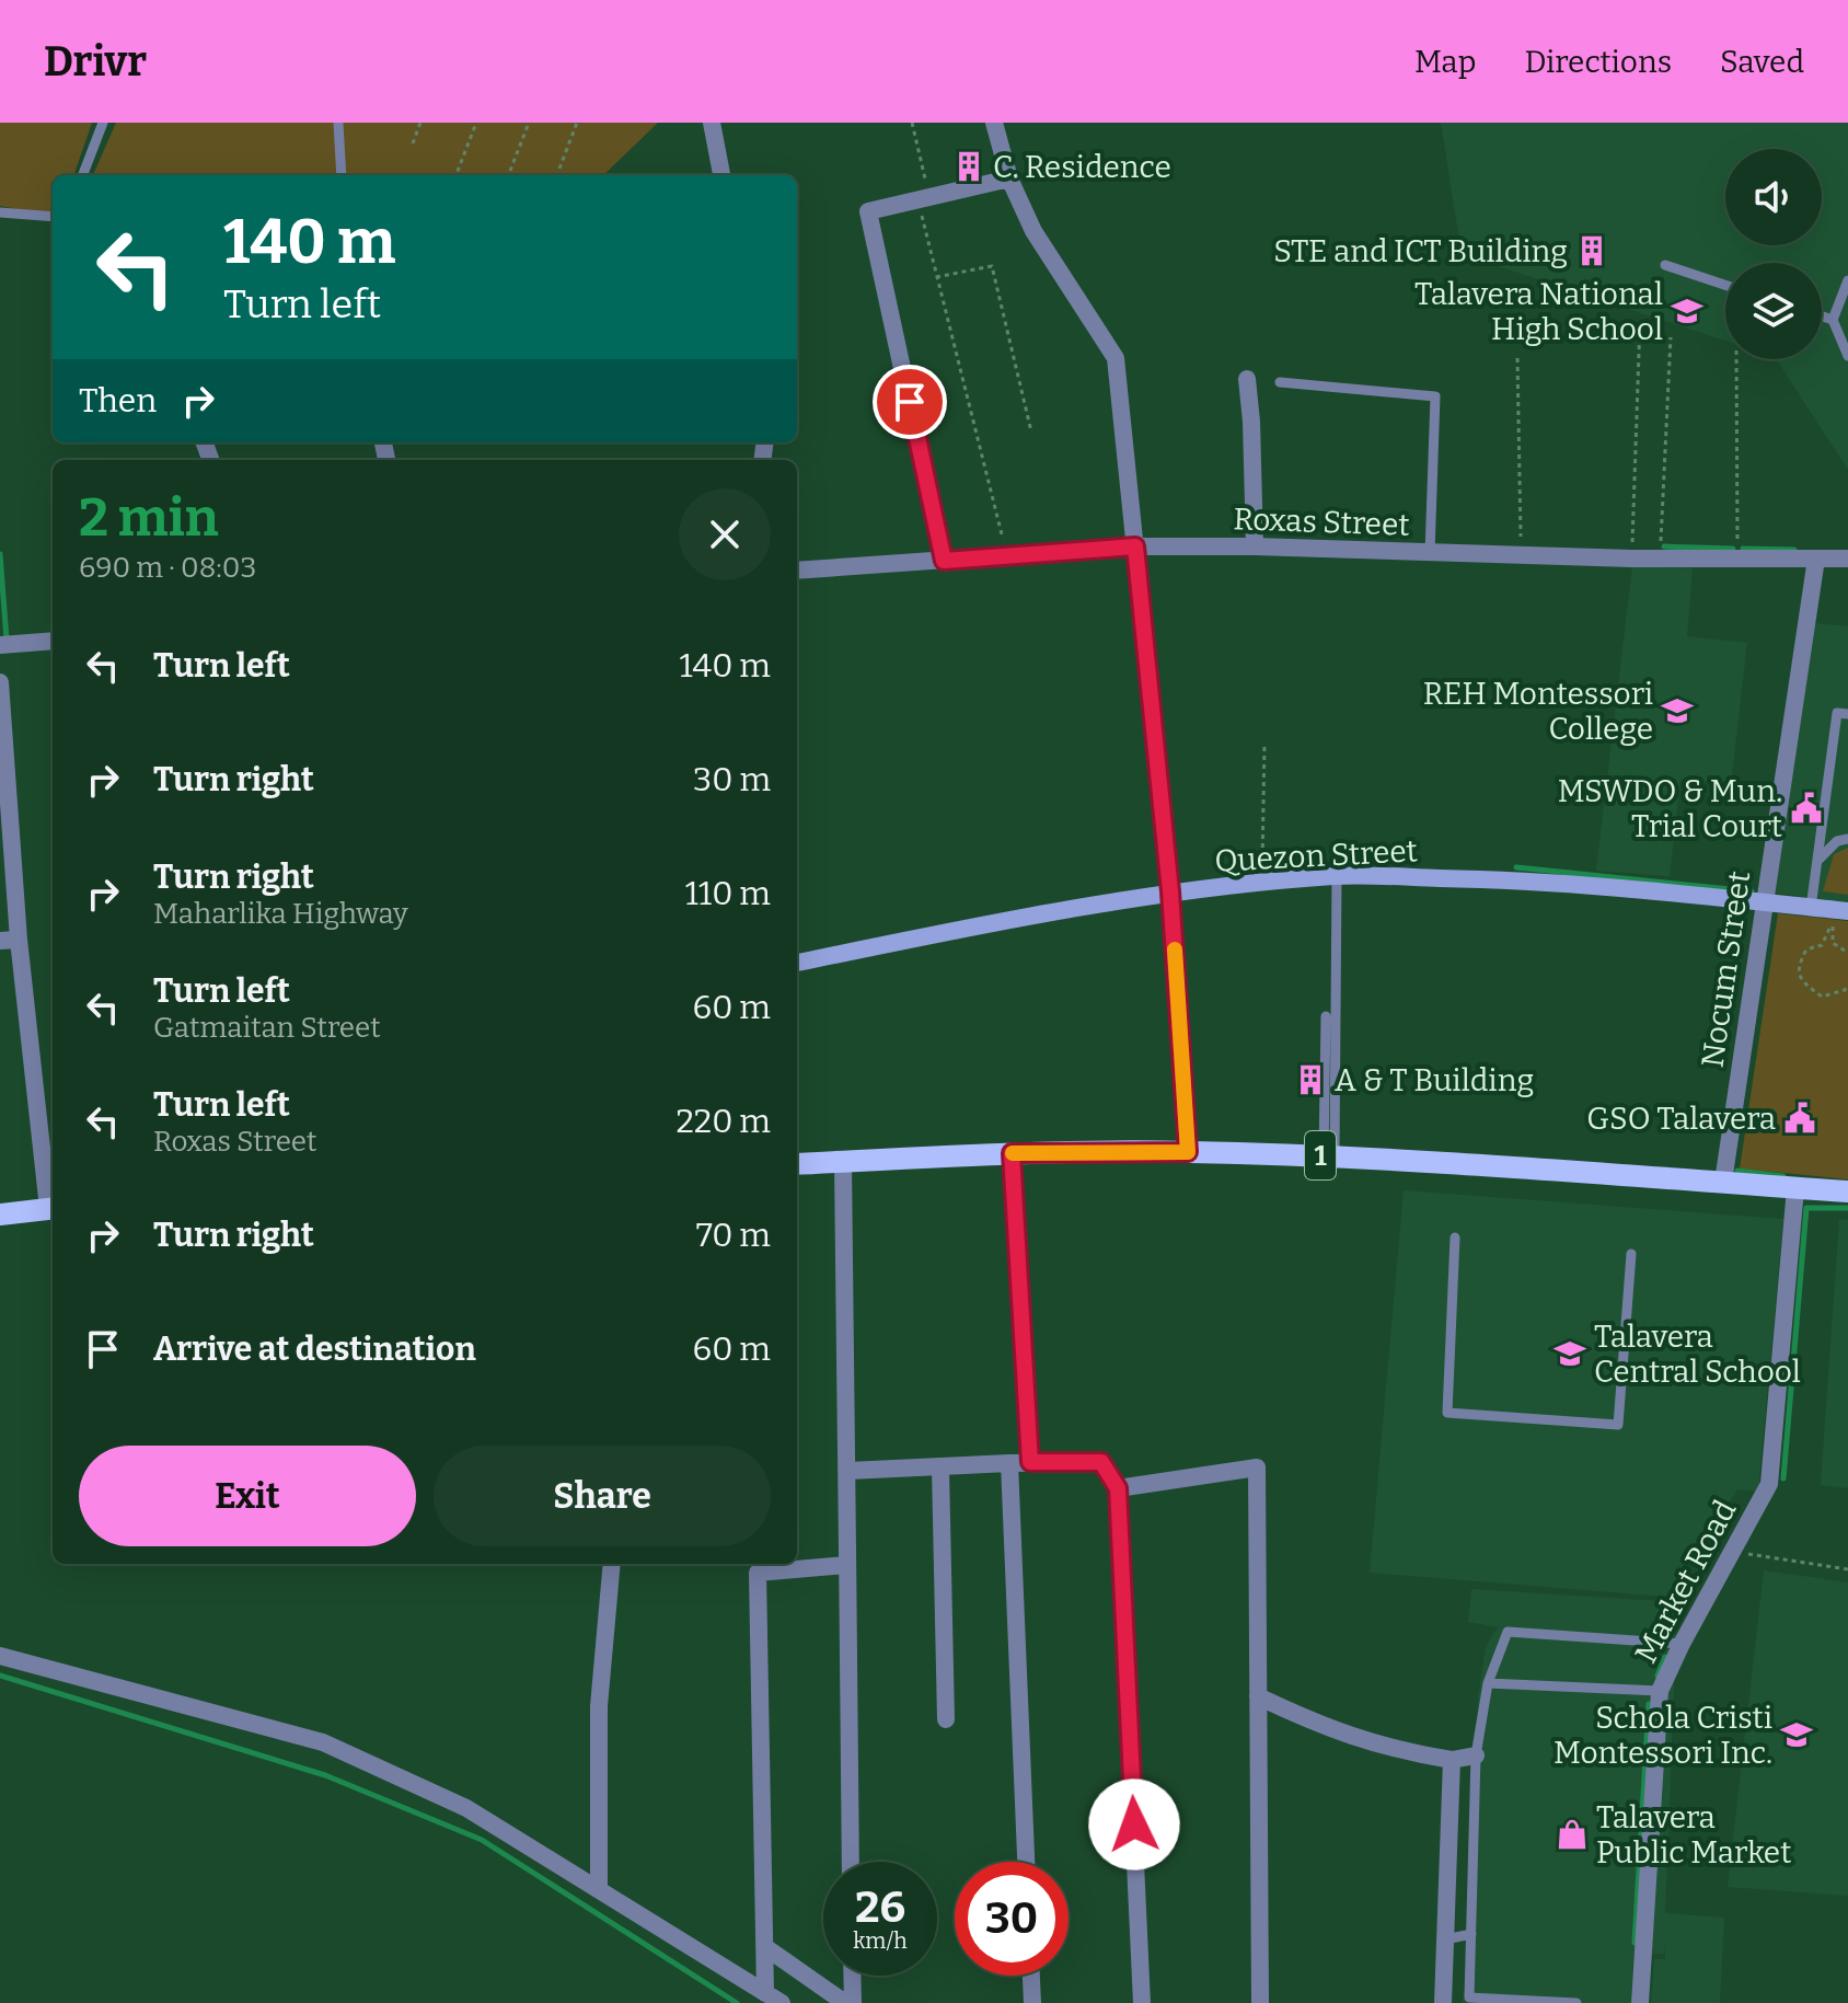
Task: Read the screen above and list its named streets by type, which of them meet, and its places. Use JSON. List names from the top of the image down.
{
  "streets": {
    "main road": ["1"],
    "street": [
      "Roxas Street",
      "Quezon Street",
      "Nocum Street",
      "Market Road"
    ]
  },
  "crossings": [
    ["Roxas Street", "Nocum Street"],
    ["Quezon Street", "Nocum Street"],
    ["Nocum Street", "1"],
    ["1", "Market Road"]
  ],
  "places": {
    "building": ["C. Residence", "STE and ICT Building", "A & T Building"],
    "school or university": [
      "Talavera National High School",
      "REH Montessori College",
      "Talavera Central School",
      "Schola Cristi Montessori Inc."
    ],
    "public building": ["MSWDO & Mun. Trial Court", "GSO Talavera"],
    "shop": ["Talavera Public Market"]
  },
  "page": {
    "header": "Drivr",
    "nav": ["Map", "Directions", "Saved"],
    "turn": ["140 m", "Turn left"],
    "then": "Then",
    "heading": ["2 min", "690 m · 08:03"],
    "list": [
      {
        "name": "Turn left",
        "value": "140 m"
      },
      {
        "name": "Turn right",
        "value": "30 m"
      },
      {
        "name": "Turn right",
        "note": "Maharlika Highway",
        "value": "110 m"
      },
      {
        "name": "Turn left",
        "note": "Gatmaitan Street",
        "value": "60 m"
      },
      {
        "name": "Turn left",
        "note": "Roxas Street",
        "value": "220 m"
      },
      {
        "name": "Turn right",
        "value": "70 m"
      },
      {
        "name": "Arrive at destination",
        "value": "60 m"
      }
    ],
    "buttons": ["Exit", "Share"],
    "speed": "26 km/h",
    "limit": "30"
  }
}
